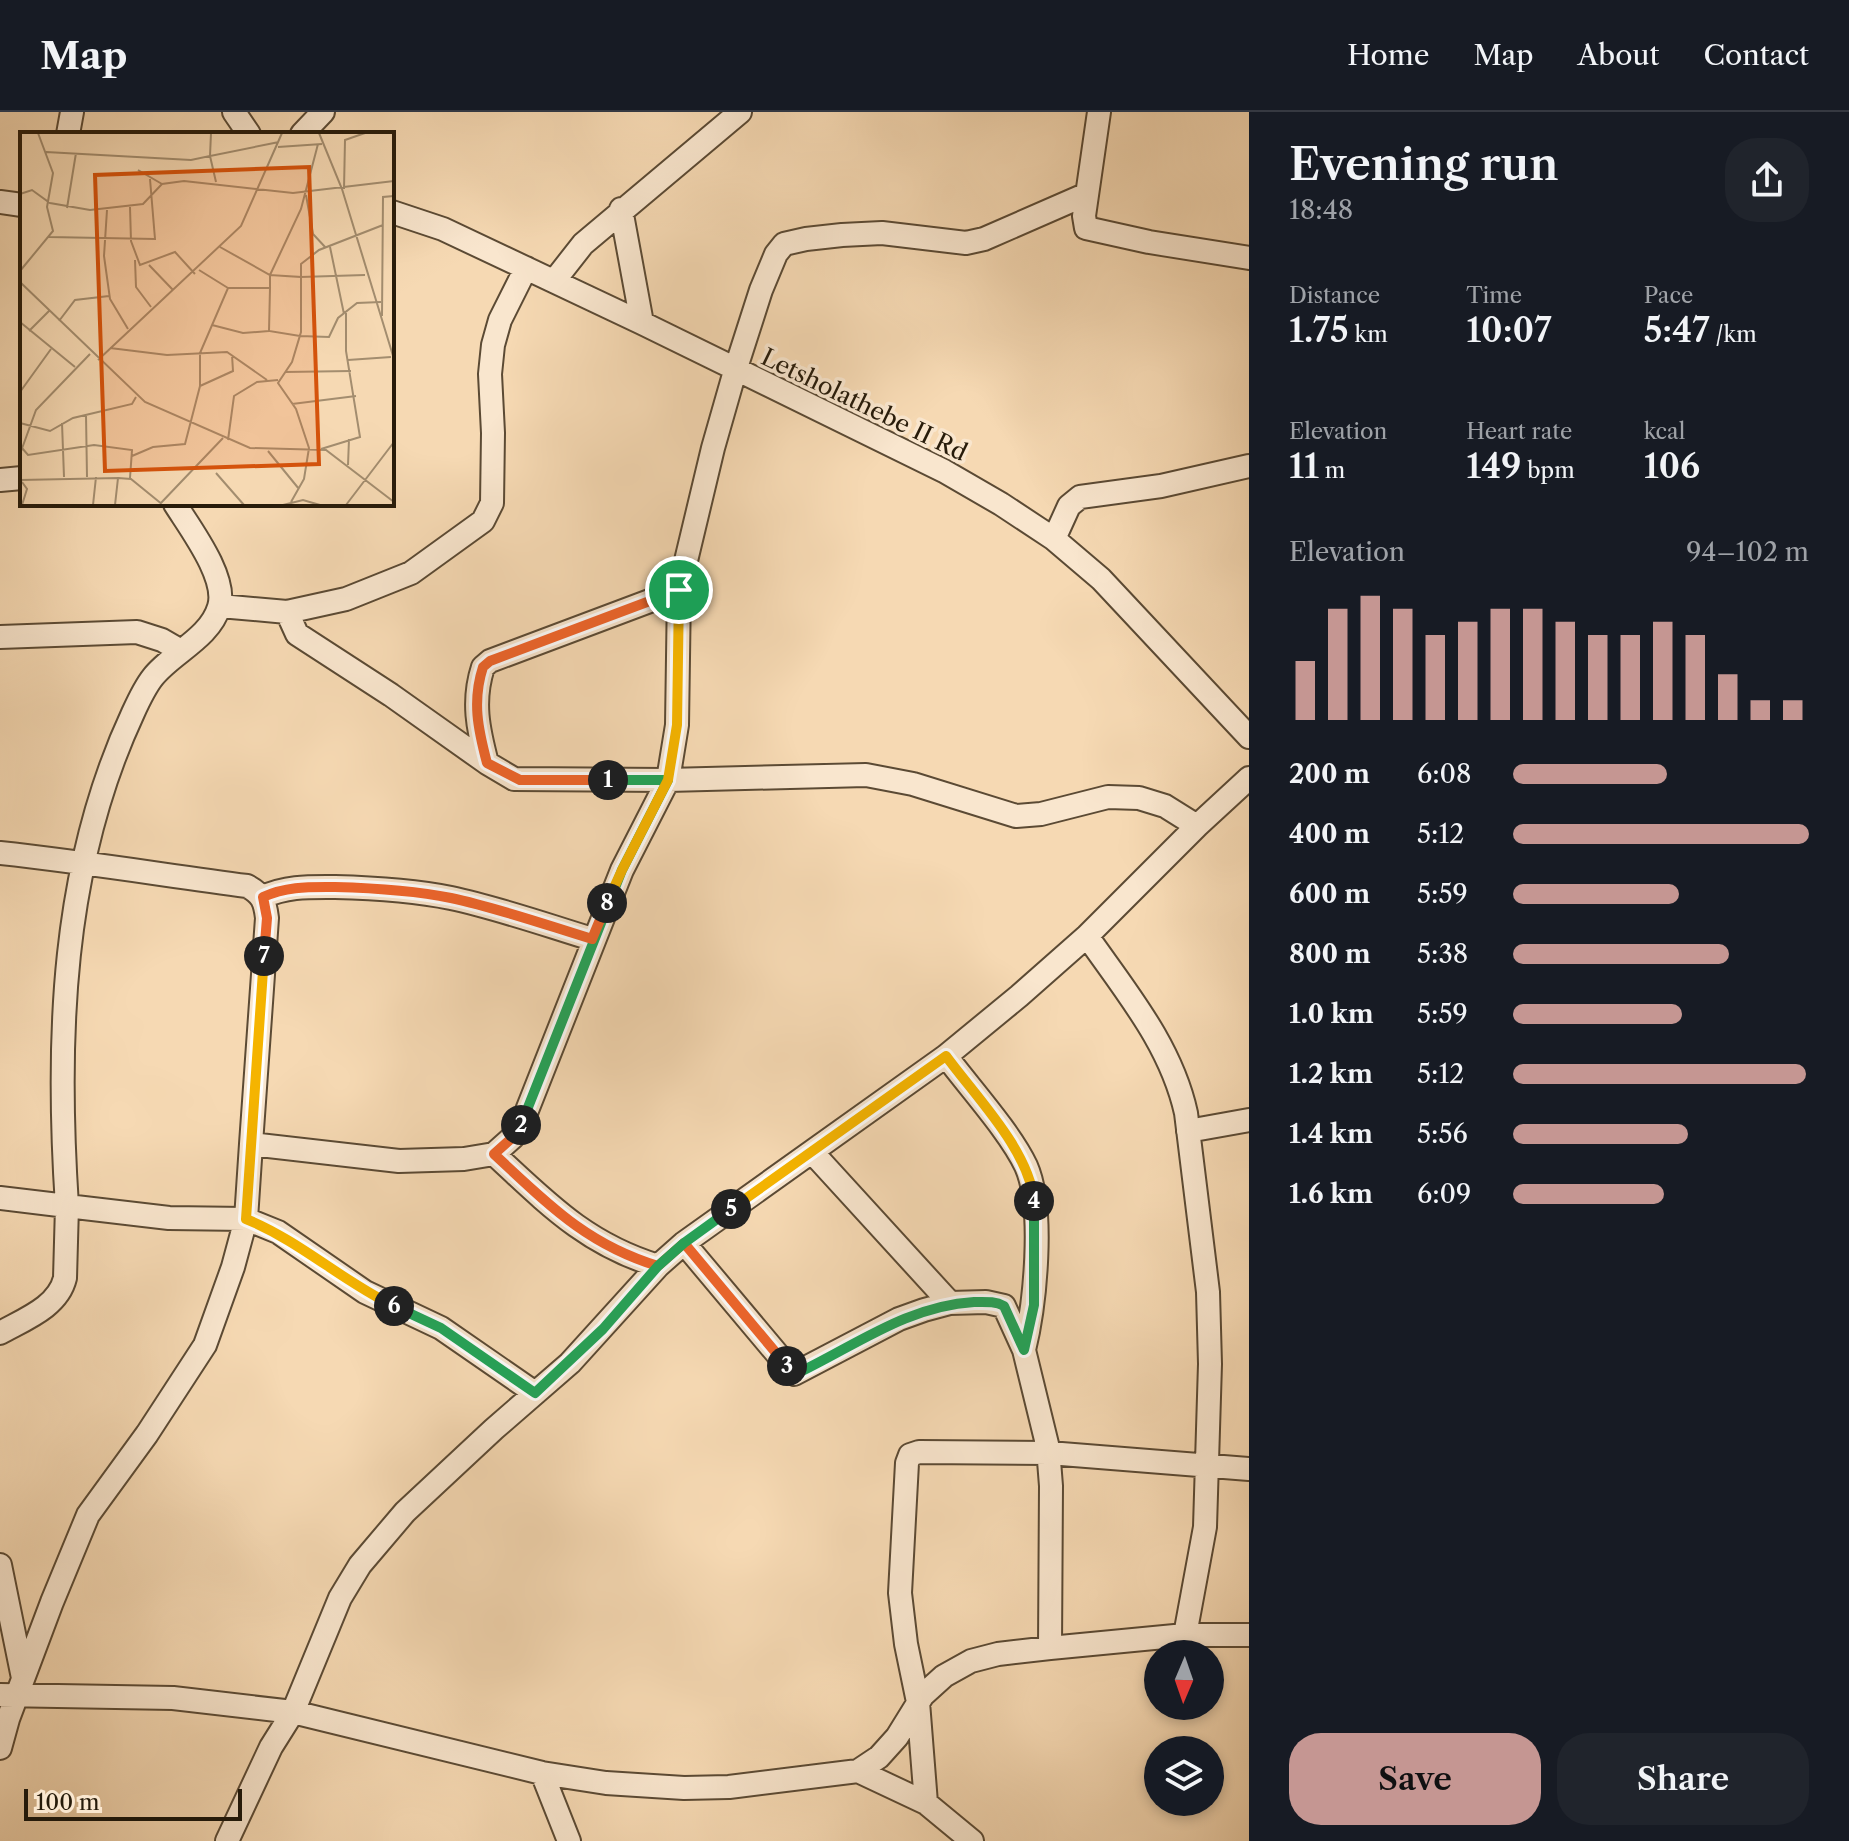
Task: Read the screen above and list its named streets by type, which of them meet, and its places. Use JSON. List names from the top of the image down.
{
  "streets": {
    "street": ["Letsholathebe II Rd"]
  },
  "scale_bar": "100 m",
  "north": "bottom",
  "page": {
    "header": "Map",
    "nav": [
      "Home",
      "Map",
      "About",
      "Contact"
    ],
    "heading": ["Evening run", "18:48"],
    "stats": [
      ["Distance", "1.75 km"],
      ["Time", "10:07"],
      ["Pace", "5:47 /km"],
      ["Elevation", "11 m"],
      ["Heart rate", "149 bpm"],
      ["kcal", "106"]
    ],
    "chart": ["Elevation", "94–102 m"],
    "list": [
      {
        "name": "200 m",
        "note": "6:08"
      },
      {
        "name": "400 m",
        "note": "5:12"
      },
      {
        "name": "600 m",
        "note": "5:59"
      },
      {
        "name": "800 m",
        "note": "5:38"
      },
      {
        "name": "1.0 km",
        "note": "5:59"
      },
      {
        "name": "1.2 km",
        "note": "5:12"
      },
      {
        "name": "1.4 km",
        "note": "5:56"
      },
      {
        "name": "1.6 km",
        "note": "6:09"
      }
    ],
    "pins": [
      "1",
      "8",
      "7",
      "2",
      "4",
      "5",
      "6",
      "3"
    ],
    "buttons": ["Save", "Share"],
    "scale": "100 m"
  }
}
